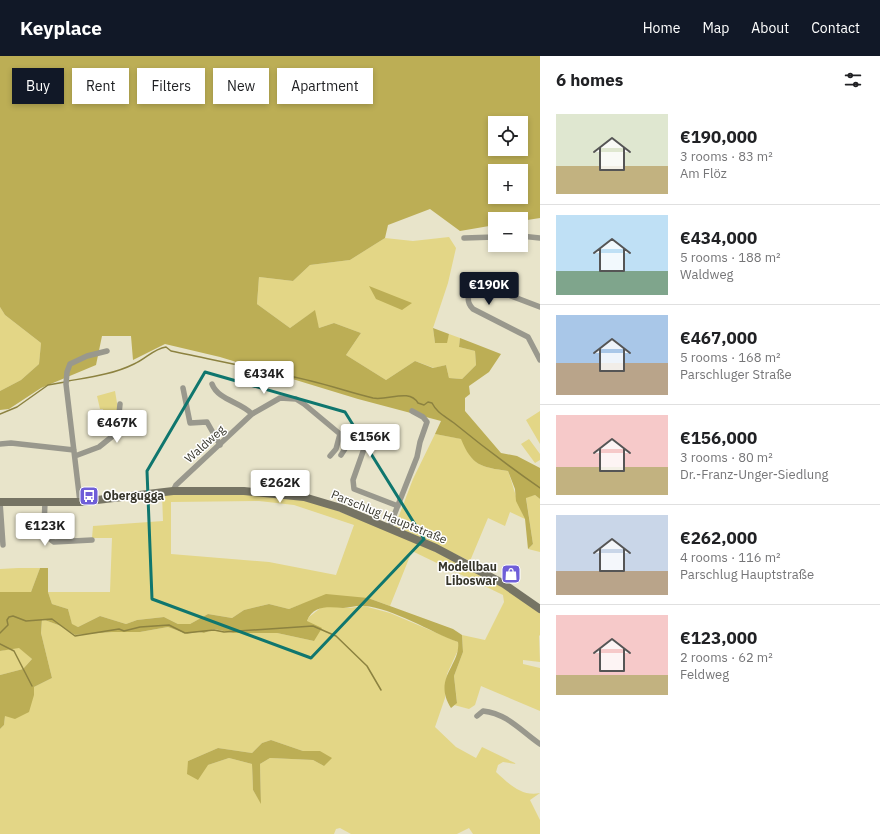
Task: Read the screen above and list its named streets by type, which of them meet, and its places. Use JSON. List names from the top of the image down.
{
  "streets": {
    "main road": ["Parschlug Hauptstraße"],
    "street": ["Waldweg"]
  },
  "crossings": [
    ["Waldweg", "Parschlug Hauptstraße"]
  ],
  "places": {
    "bus stop": ["Obergugga"],
    "shop": ["Modellbau Liboswar"]
  },
  "page": {
    "header": "Keyplace",
    "nav": [
      "Home",
      "Map",
      "About",
      "Contact"
    ],
    "heading": "6 homes",
    "chip": [
      "Buy",
      "Rent",
      "Filters",
      "New",
      "Apartment"
    ],
    "list": [
      {
        "name": "€190,000",
        "note": "3 rooms · 83 m² · Am Flöz"
      },
      {
        "name": "€434,000",
        "note": "5 rooms · 188 m² · Waldweg"
      },
      {
        "name": "€467,000",
        "note": "5 rooms · 168 m² · Parschluger Straße"
      },
      {
        "name": "€156,000",
        "note": "3 rooms · 80 m² · Dr.-Franz-Unger-Siedlung"
      },
      {
        "name": "€262,000",
        "note": "4 rooms · 116 m² · Parschlug Hauptstraße"
      },
      {
        "name": "€123,000",
        "note": "2 rooms · 62 m² · Feldweg"
      }
    ],
    "map_buttons": ["+", "−"],
    "price": [
      "€190K",
      "€434K",
      "€467K",
      "€156K",
      "€262K",
      "€123K"
    ]
  }
}
